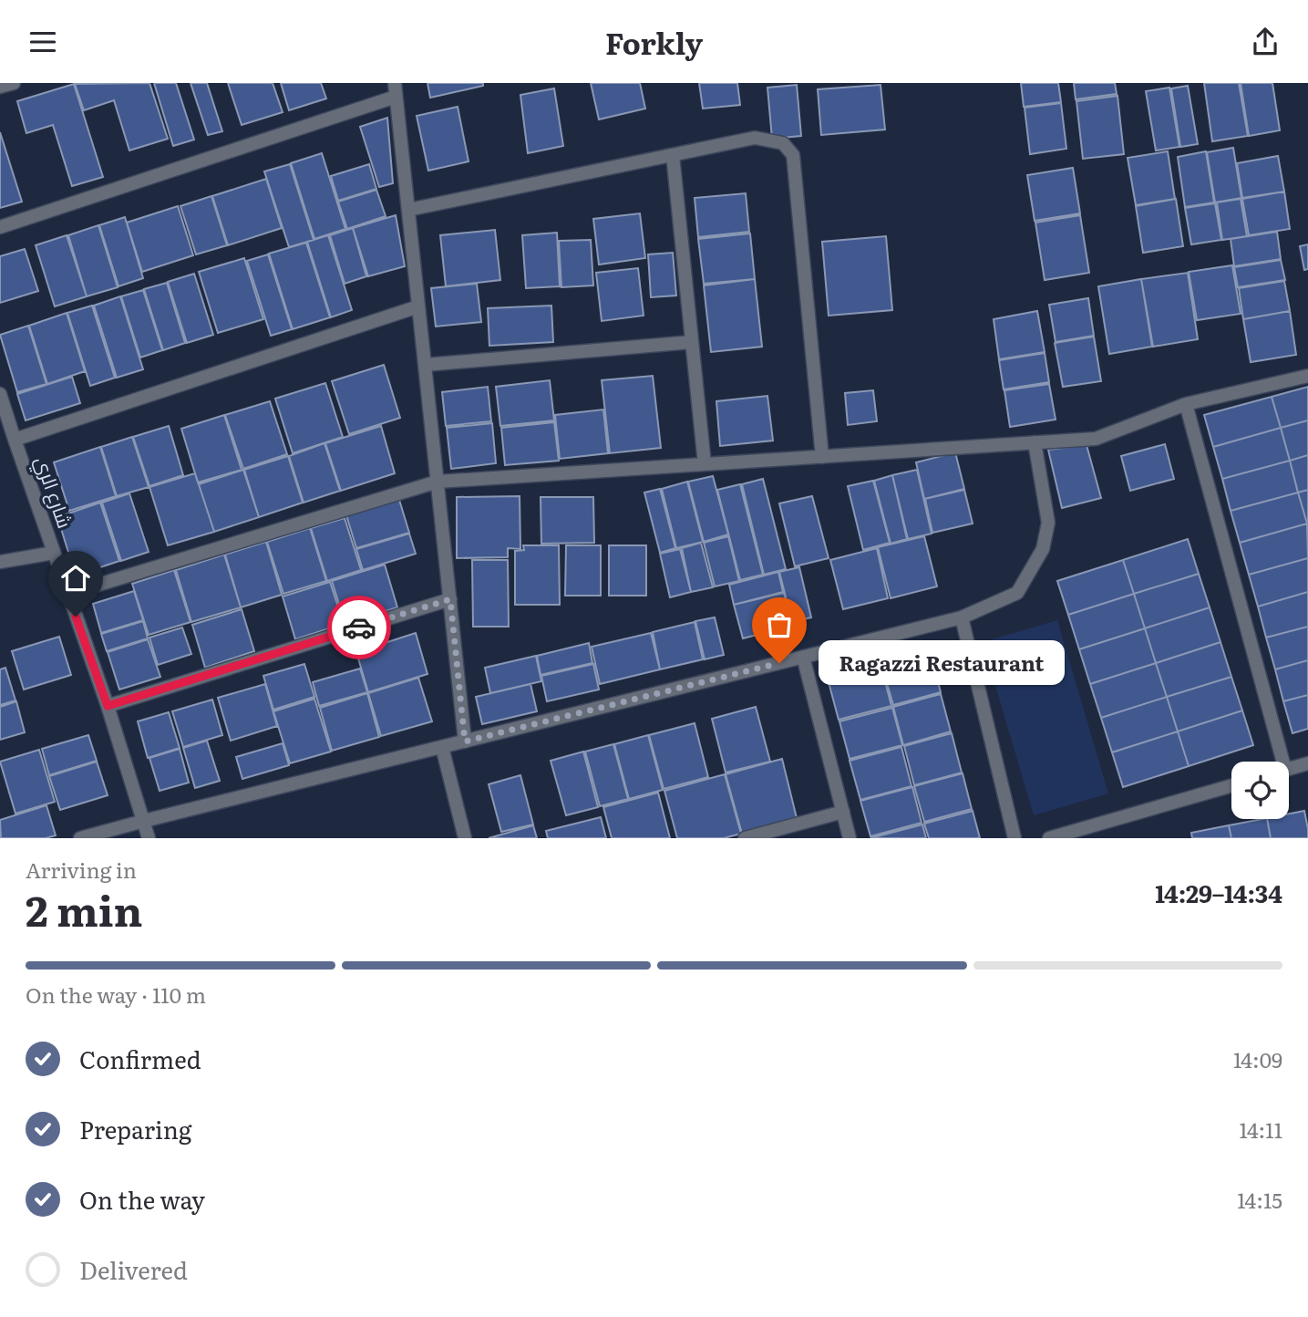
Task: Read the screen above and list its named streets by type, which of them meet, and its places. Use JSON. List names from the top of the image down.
{
  "streets": {
    "street": ["شارع الري"]
  },
  "places": ["Ragazzi Restaurant"],
  "page": {
    "header": "Forkly",
    "bubble": "Ragazzi Restaurant",
    "heading": ["2 min", "Arriving in", "14:29–14:34"],
    "bar": "On the way · 110 m",
    "list": [
      ["Confirmed", "14:09"],
      ["Preparing", "14:11"],
      ["On the way", "14:15"],
      "Delivered"
    ]
  }
}
